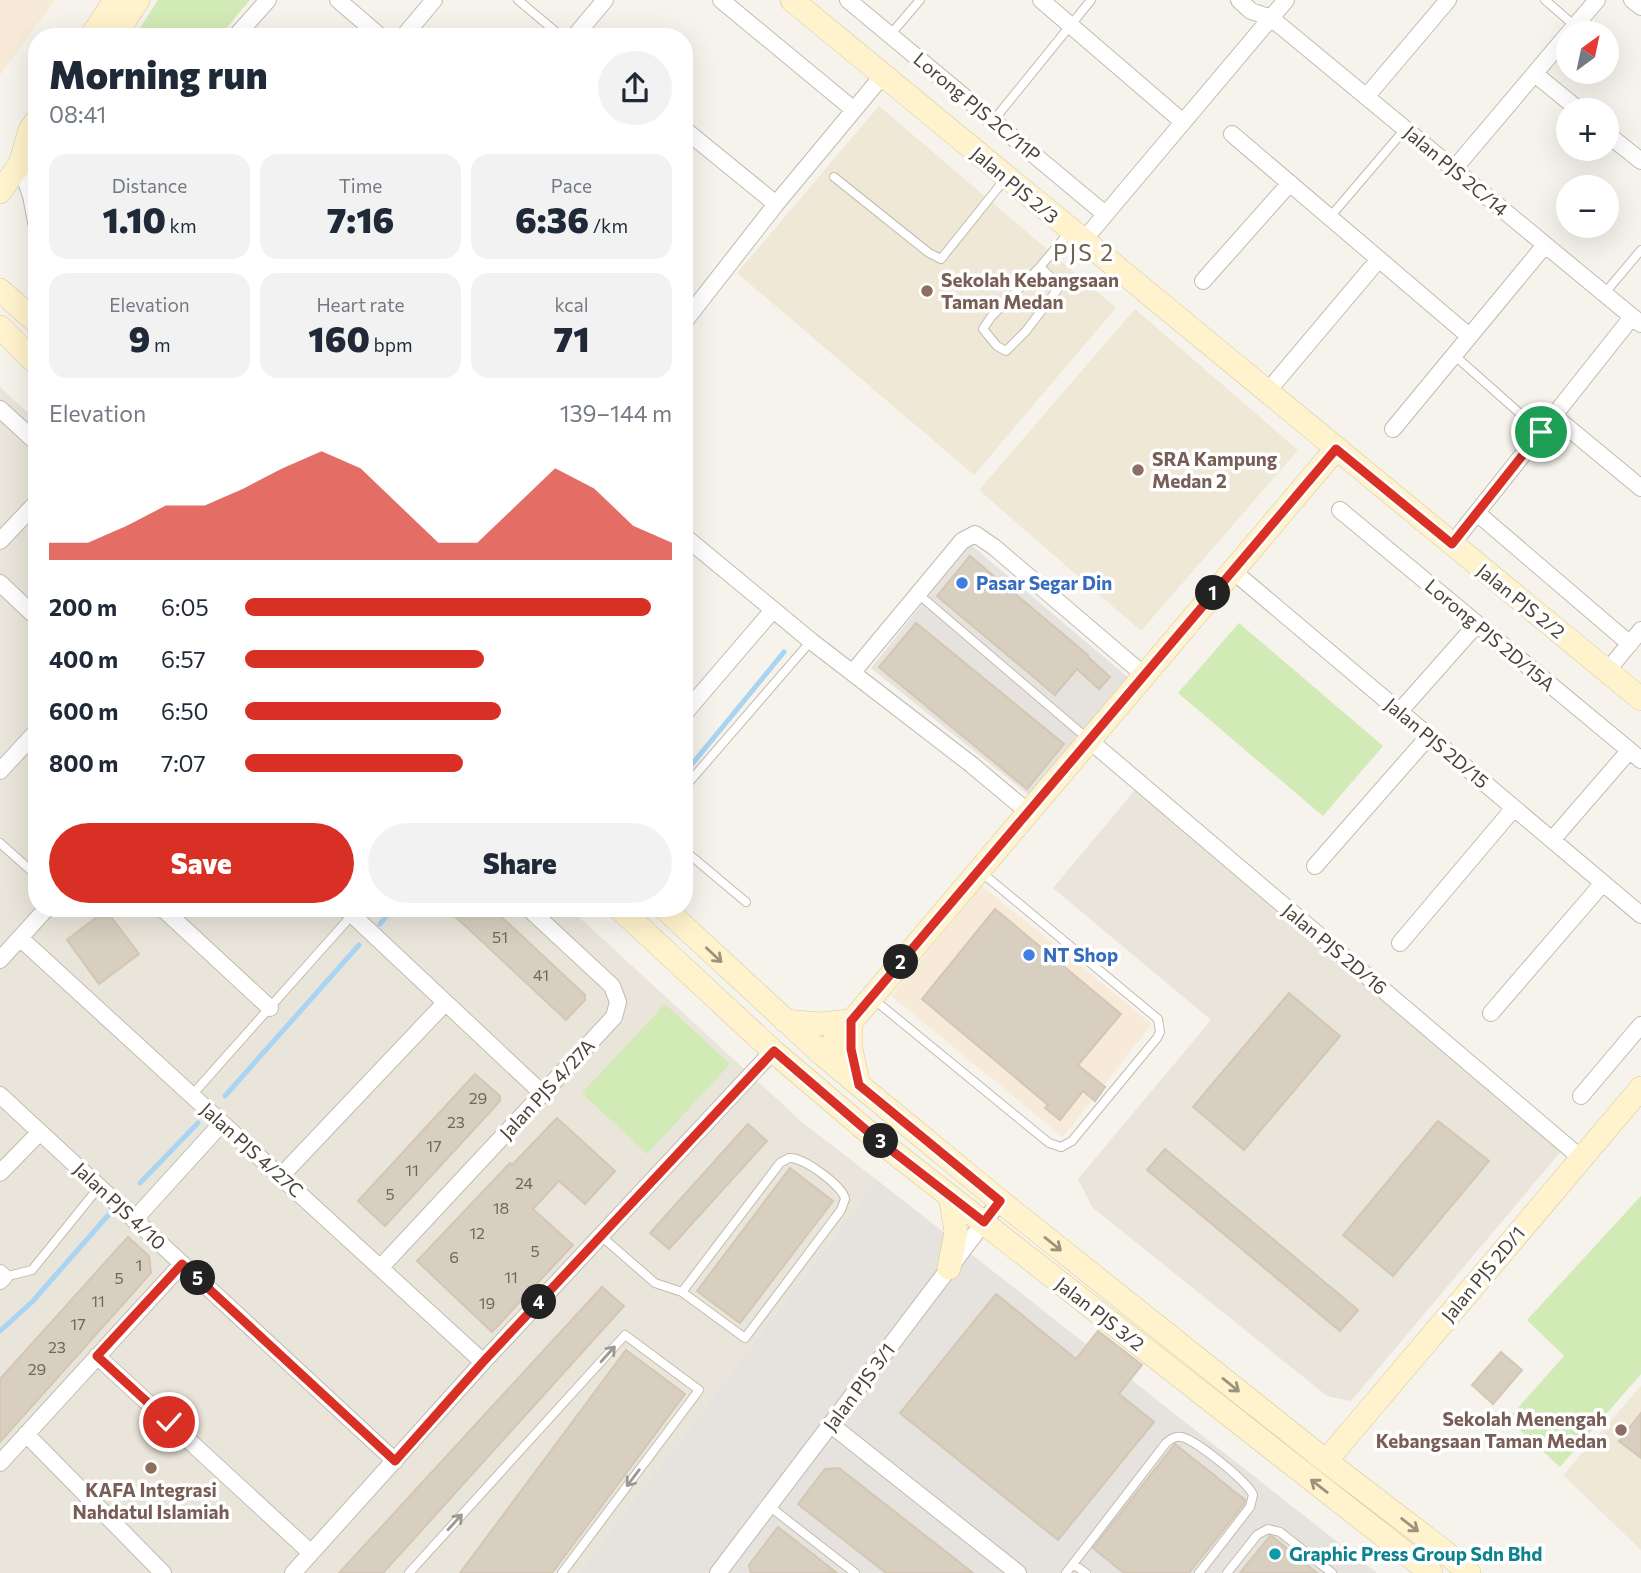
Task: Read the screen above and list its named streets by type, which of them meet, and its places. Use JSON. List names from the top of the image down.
{
  "streets": {
    "main road": [
      "Jalan PJS 2/3",
      "Jalan PJS 2/2",
      "Jalan PJS 2D/1",
      "Jalan PJS 3/2"
    ],
    "street": [
      "Lorong PJS 2C/11P",
      "Jalan PJS 2C/14",
      "Lorong PJS 2D/15A",
      "Jalan PJS 2D/15",
      "Jalan PJS 2D/16",
      "Jalan PJS 4/27A",
      "Jalan PJS 4/27C",
      "Jalan PJS 4/10",
      "Jalan PJS 3/1"
    ]
  },
  "crossings": [
    ["Jalan PJS 2/3", "Jalan PJS 2/2"],
    ["Jalan PJS 2D/16", "Jalan PJS 2D/1"],
    ["Jalan PJS 4/27A", "Jalan PJS 4/27C"],
    ["Jalan PJS 2D/1", "Jalan PJS 3/2"],
    ["Jalan PJS 3/2", "Jalan PJS 3/1"]
  ],
  "districts": ["PJS 2"],
  "places": [
    "Sekolah Kebangsaan Taman Medan",
    "SRA Kampung Medan 2",
    "Pasar Segar Din",
    "NT Shop",
    "Sekolah Menengah Kebangsaan Taman Medan",
    "KAFA Integrasi Nahdatul Islamiah",
    "Graphic Press Group Sdn Bhd"
  ],
  "house_numbers": [
    "51",
    "41",
    "29",
    "23",
    "17",
    "11",
    "24",
    "5",
    "18",
    "12",
    "5",
    "6",
    "1",
    "11",
    "5",
    "11",
    "19",
    "17",
    "23",
    "29"
  ],
  "north": "top right",
  "page": {
    "map_buttons": ["+", "−"],
    "heading": ["Morning run", "08:41"],
    "stats": [
      ["Distance", "1.10 km"],
      ["Time", "7:16"],
      ["Pace", "6:36 /km"],
      ["Elevation", "9 m"],
      ["Heart rate", "160 bpm"],
      ["kcal", "71"]
    ],
    "chart": ["Elevation", "139–144 m"],
    "pins": [
      "1",
      "2",
      "3",
      "5",
      "4"
    ],
    "list": [
      {
        "name": "200 m",
        "note": "6:05"
      },
      {
        "name": "400 m",
        "note": "6:57"
      },
      {
        "name": "600 m",
        "note": "6:50"
      },
      {
        "name": "800 m",
        "note": "7:07"
      }
    ],
    "buttons": ["Save", "Share"]
  }
}
